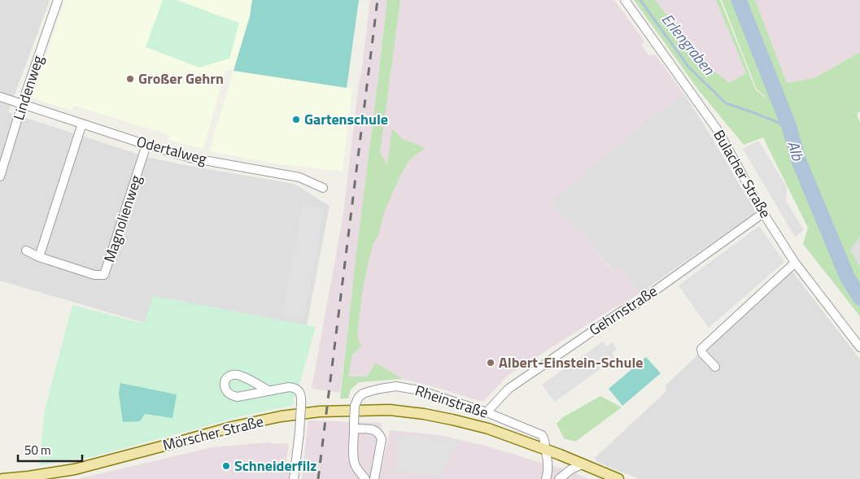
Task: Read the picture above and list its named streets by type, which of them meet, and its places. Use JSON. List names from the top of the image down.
{
  "streets": {
    "main road": ["Rheinstraße", "Mörscher Straße"],
    "street": [
      "Lindenweg",
      "Odertalweg",
      "Bulacher Straße",
      "Magnolienweg",
      "Gehrnstraße"
    ]
  },
  "crossings": [
    ["Lindenweg", "Odertalweg"],
    ["Odertalweg", "Magnolienweg"],
    ["Bulacher Straße", "Gehrnstraße"],
    ["Gehrnstraße", "Rheinstraße"],
    ["Rheinstraße", "Mörscher Straße"]
  ],
  "water": ["Erlengraben", "Alb"],
  "places": [
    "Großer Gehrn",
    "Gartenschule",
    "Albert-Einstein-Schule",
    "Schneiderfilz"
  ],
  "scale_bar": "50 m"
}
